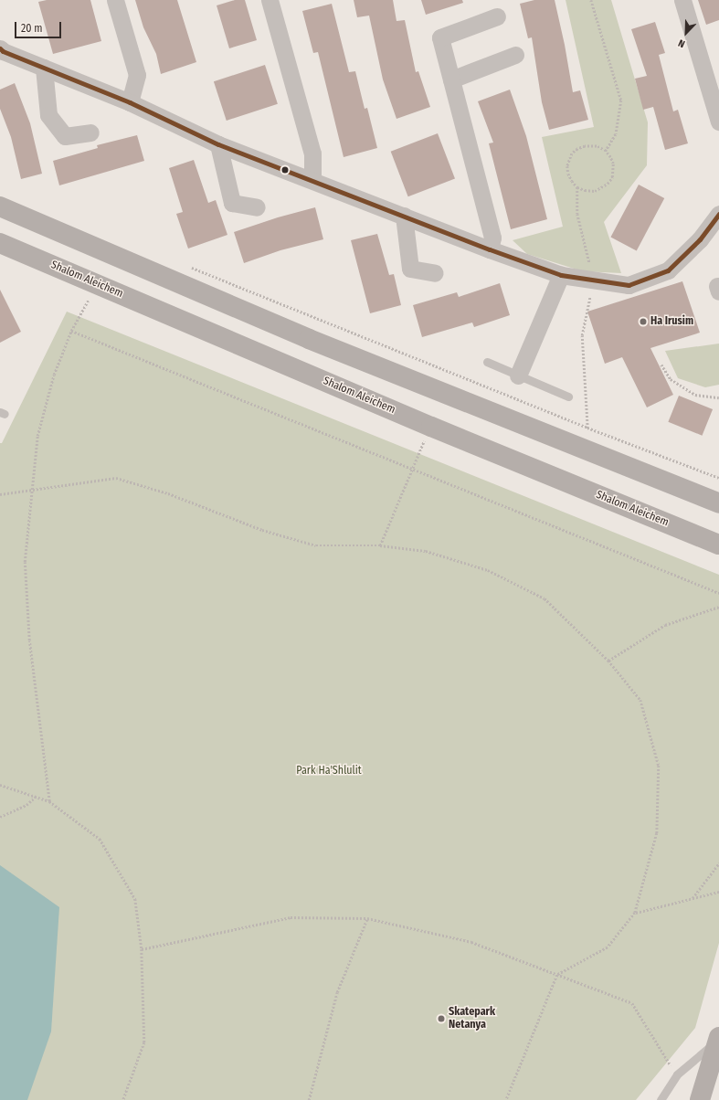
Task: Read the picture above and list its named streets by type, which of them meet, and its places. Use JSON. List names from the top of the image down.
{
  "streets": {
    "main road": ["Shalom Aleichem"]
  },
  "parks": ["Park Ha'Shlulit"],
  "places": ["Ha Irusim", "Skatepark Netanya"],
  "scale_bar": "20 m",
  "north": "bottom left"
}
